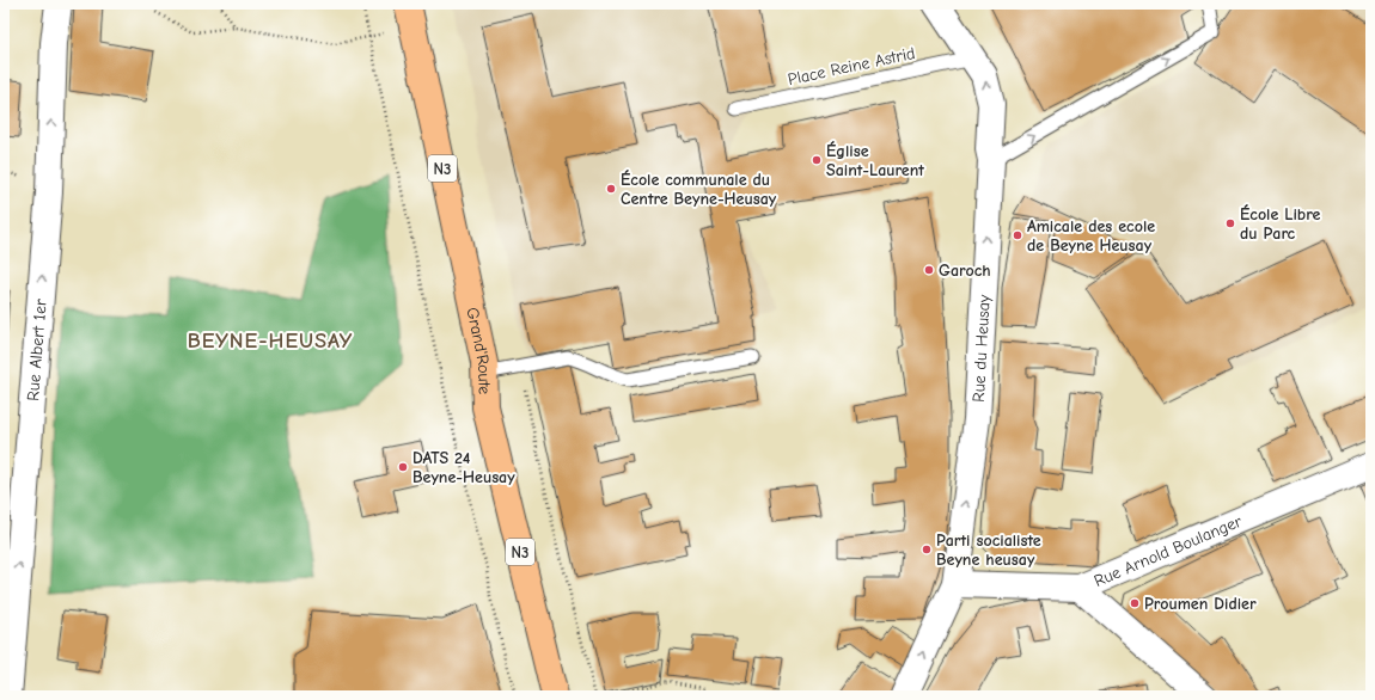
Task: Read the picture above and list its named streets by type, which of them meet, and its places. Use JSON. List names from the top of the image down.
{
  "streets": {
    "main road": ["N3", "Grand'Route"],
    "street": ["Rue du Heusay", "Rue Albert 1er", "Rue Arnold Boulanger"],
    "lane": ["Place Reine Astrid"]
  },
  "crossings": [
    ["Place Reine Astrid", "Rue du Heusay"],
    ["Rue du Heusay", "Rue Arnold Boulanger"]
  ],
  "one_way": ["Rue du Heusay", "Rue Albert 1er"],
  "districts": ["BEYNE-HEUSAY"],
  "places": [
    "Église Saint-Laurent",
    "École communale du Centre Beyne-Heusay",
    "École Libre du Parc",
    "Amicale des ecole de Beyne Heusay",
    "Garoch",
    "DATS 24 Beyne-Heusay",
    "Parti socialiste Beyne heusay",
    "Proumen Didier"
  ]
}
